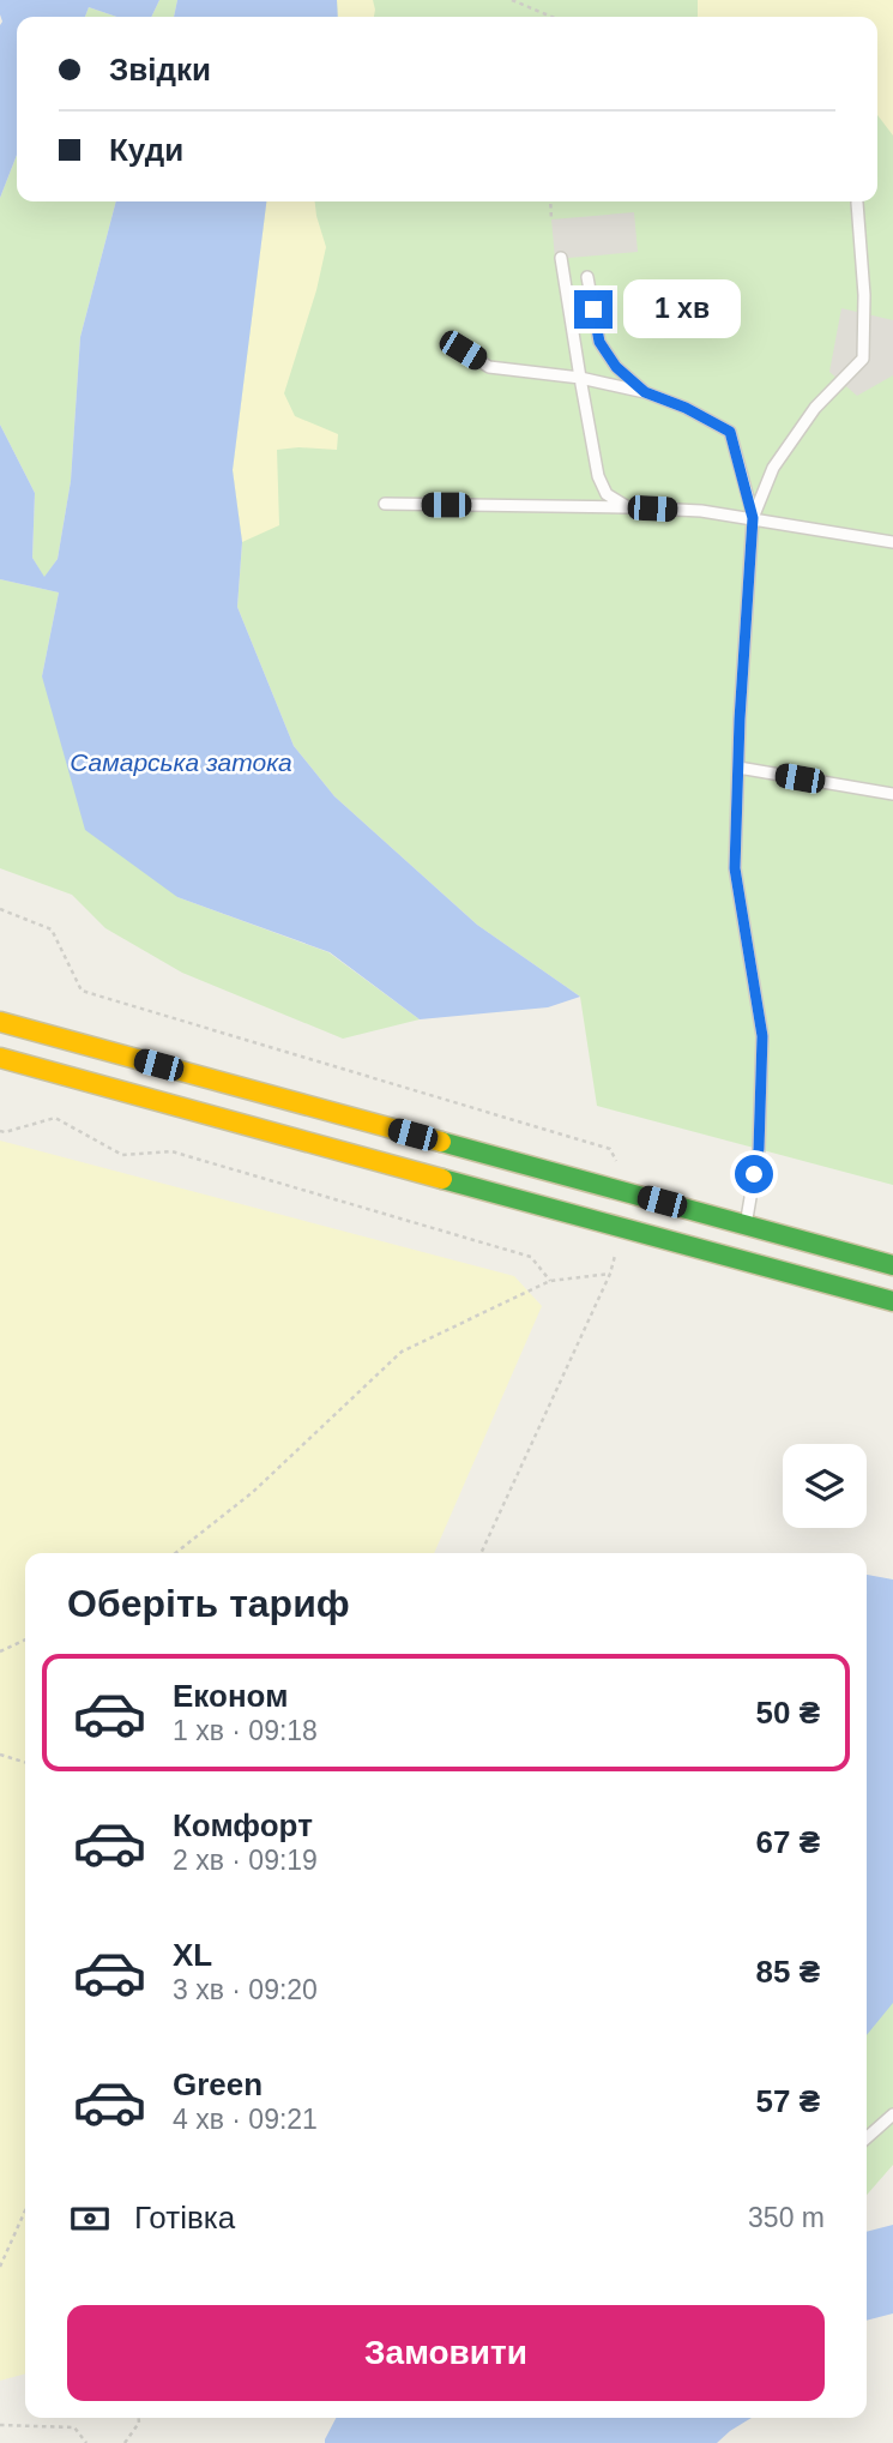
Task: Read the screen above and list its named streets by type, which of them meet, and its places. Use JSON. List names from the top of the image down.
{
  "water": ["Самарська затока"],
  "page": {
    "banner": ["Звідки", "Куди"],
    "bubble": "1 хв",
    "heading": "Оберіть тариф",
    "list": [
      {
        "name": "Економ",
        "note": "1 хв · 09:18",
        "value": "50 ₴"
      },
      {
        "name": "Комфорт",
        "note": "2 хв · 09:19",
        "value": "67 ₴"
      },
      {
        "name": "XL",
        "note": "3 хв · 09:20",
        "value": "85 ₴"
      },
      {
        "name": "Green",
        "note": "4 хв · 09:21",
        "value": "57 ₴"
      }
    ],
    "pay": ["Готівка", "350 m"],
    "buttons": "Замовити"
  }
}
